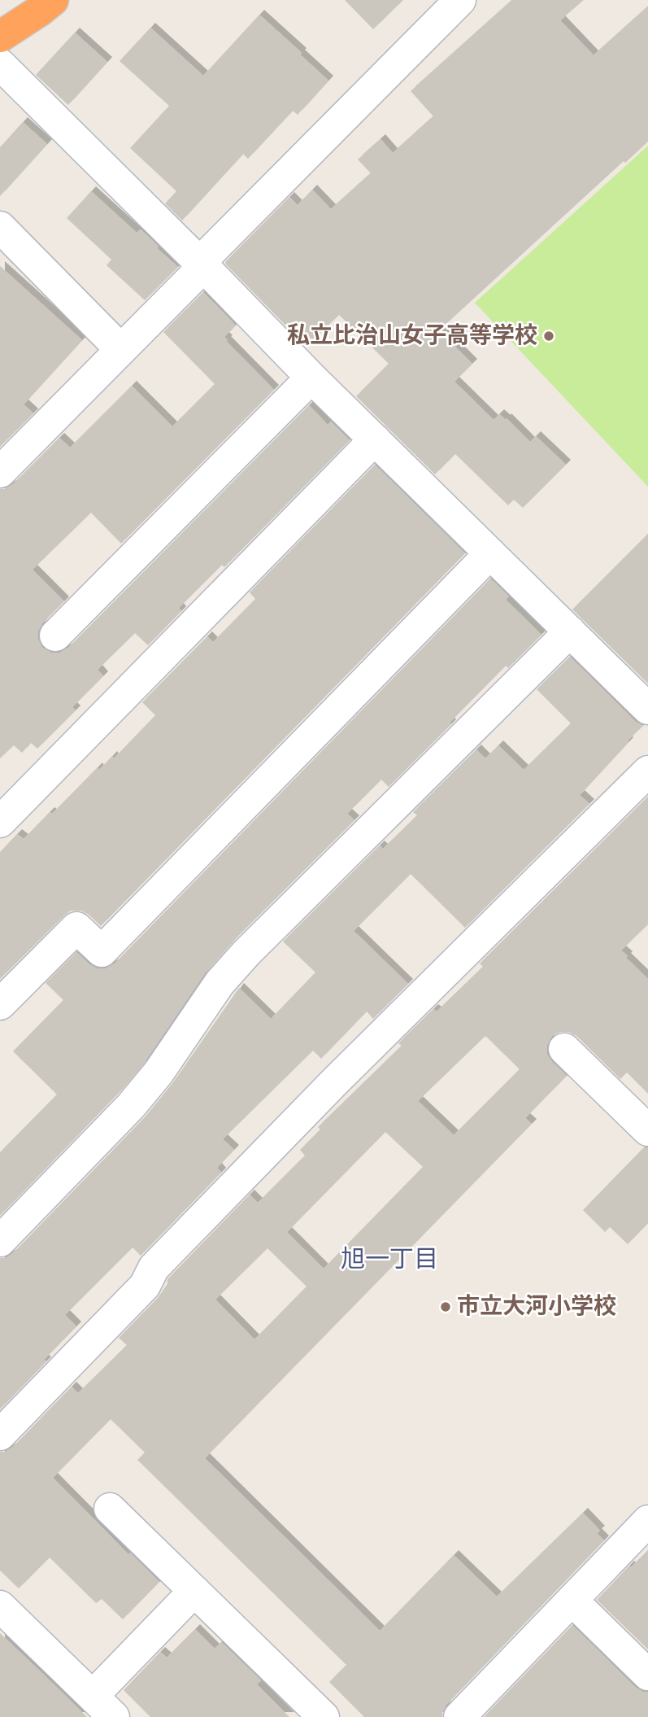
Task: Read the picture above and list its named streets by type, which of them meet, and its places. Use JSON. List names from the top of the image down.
{
  "districts": ["旭一丁目"],
  "places": ["私立比治山女子高等学校", "市立大河小学校"]
}
